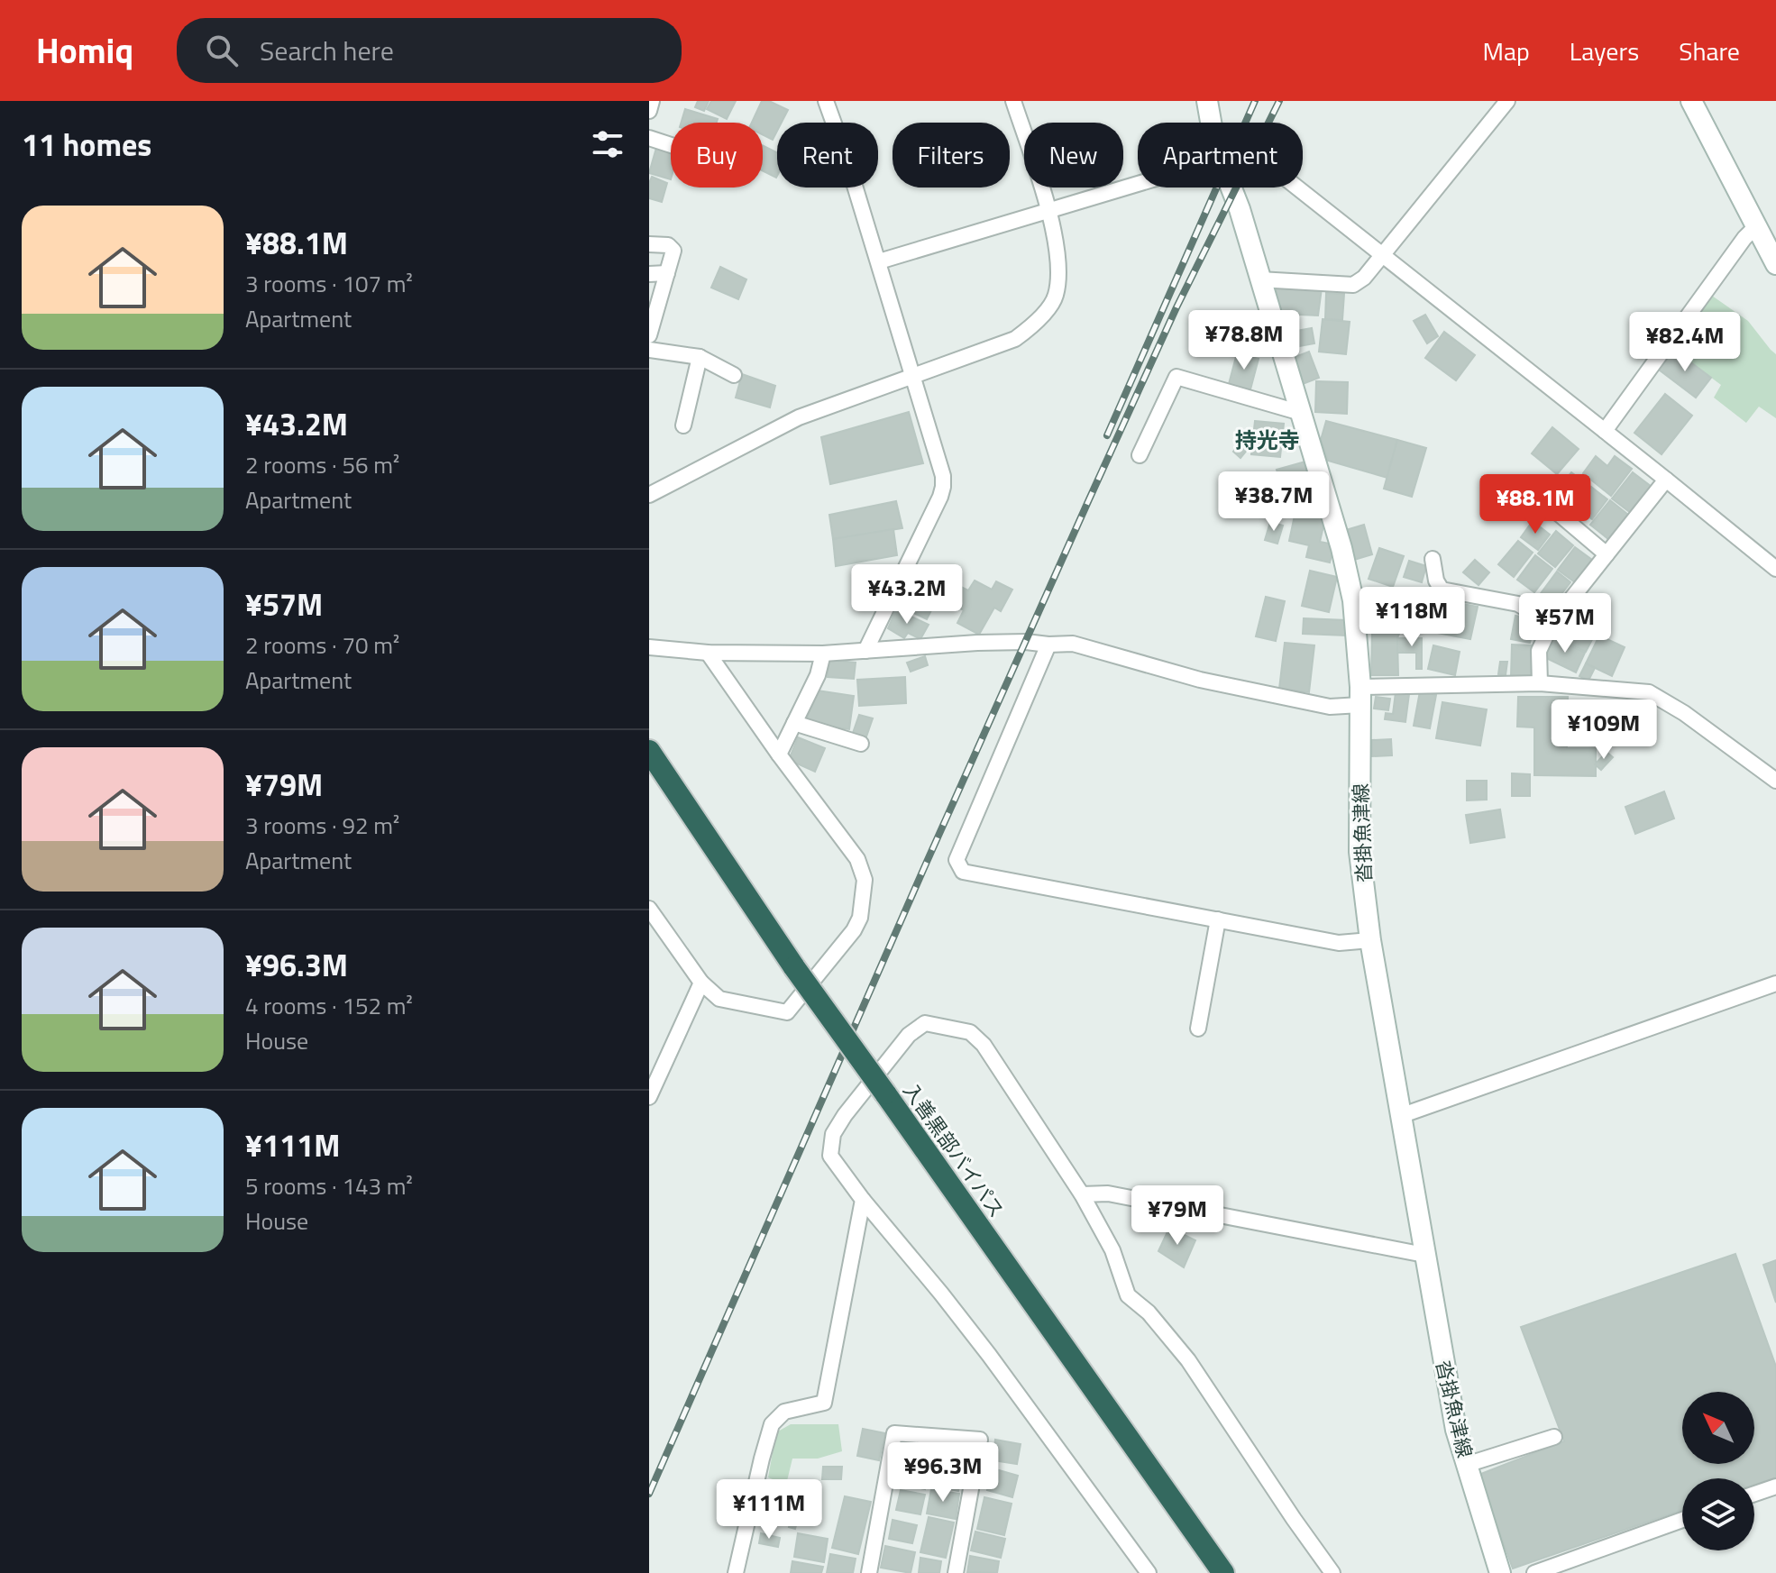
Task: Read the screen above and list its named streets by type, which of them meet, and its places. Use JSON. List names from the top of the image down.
{
  "streets": {
    "highway": ["入善黒部バイパス"],
    "main road": ["沓掛魚津線"]
  },
  "districts": ["持光寺"],
  "north": "top left",
  "page": {
    "header": "Homiq",
    "search": "Search here",
    "nav": ["Map", "Layers", "Share"],
    "heading": "11 homes",
    "chip": [
      "Buy",
      "Rent",
      "Filters",
      "New",
      "Apartment"
    ],
    "list": [
      {
        "name": "¥88.1M",
        "note": "3 rooms · 107 m² · Apartment"
      },
      {
        "name": "¥43.2M",
        "note": "2 rooms · 56 m² · Apartment"
      },
      {
        "name": "¥57M",
        "note": "2 rooms · 70 m² · Apartment"
      },
      {
        "name": "¥79M",
        "note": "3 rooms · 92 m² · Apartment"
      },
      {
        "name": "¥96.3M",
        "note": "4 rooms · 152 m² · House"
      },
      {
        "name": "¥111M",
        "note": "5 rooms · 143 m² · House"
      }
    ],
    "price": [
      "¥78.8M",
      "¥82.4M",
      "¥38.7M",
      "¥88.1M",
      "¥43.2M",
      "¥118M",
      "¥57M",
      "¥109M",
      "¥79M",
      "¥96.3M",
      "¥111M"
    ]
  }
}
